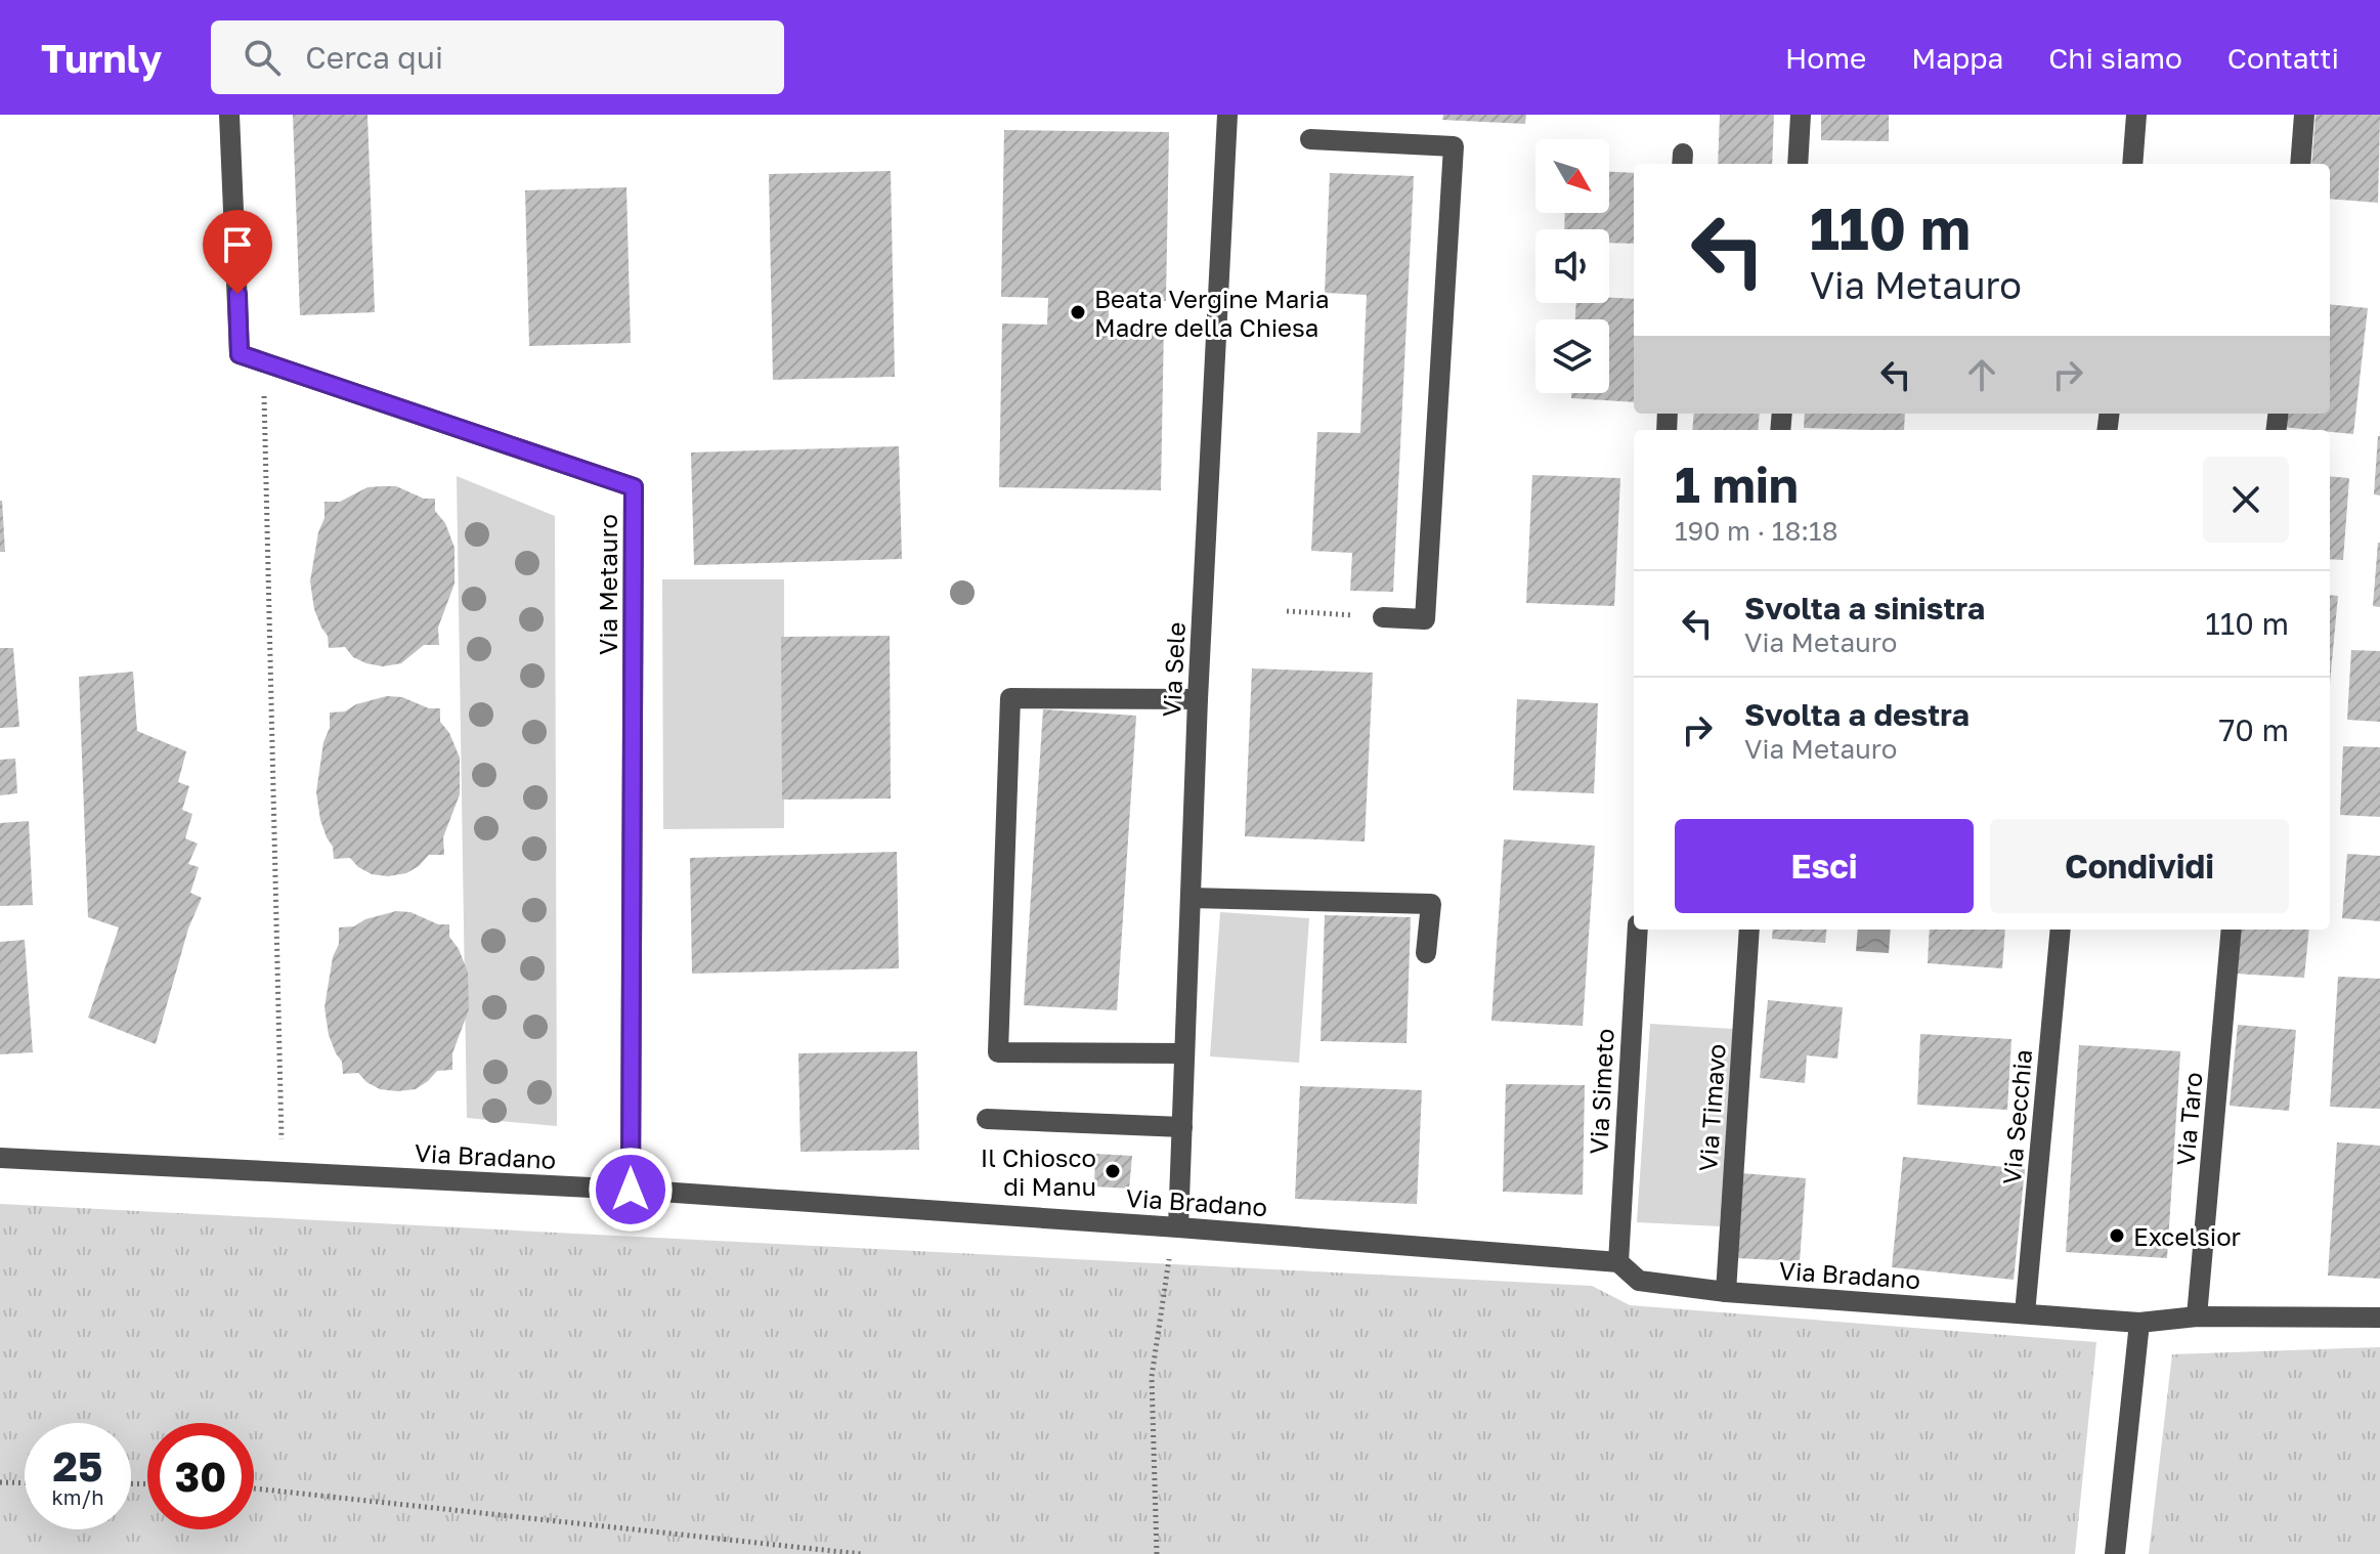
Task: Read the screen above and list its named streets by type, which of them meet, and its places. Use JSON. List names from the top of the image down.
{
  "streets": {
    "street": [
      "Via Metauro",
      "Via Sele",
      "Via Simeto",
      "Via Timavo",
      "Via Secchia",
      "Via Taro",
      "Via Bradano"
    ]
  },
  "crossings": [
    ["Via Metauro", "Via Bradano"],
    ["Via Sele", "Via Bradano"],
    ["Via Simeto", "Via Bradano"],
    ["Via Timavo", "Via Bradano"],
    ["Via Secchia", "Via Bradano"],
    ["Via Taro", "Via Bradano"]
  ],
  "places": ["Beata Vergine Maria Madre della Chiesa", "Il Chiosco di Manu", "Excelsior"],
  "north": "bottom right",
  "page": {
    "header": "Turnly",
    "search": "Cerca qui",
    "nav": [
      "Home",
      "Mappa",
      "Chi siamo",
      "Contatti"
    ],
    "turn": ["110 m", "Via Metauro"],
    "heading": ["1 min", "190 m · 18:18"],
    "list": [
      {
        "name": "Svolta a sinistra",
        "note": "Via Metauro",
        "value": "110 m"
      },
      {
        "name": "Svolta a destra",
        "note": "Via Metauro",
        "value": "70 m"
      }
    ],
    "buttons": ["Esci", "Condividi"],
    "speed": "25 km/h",
    "limit": "30"
  }
}
